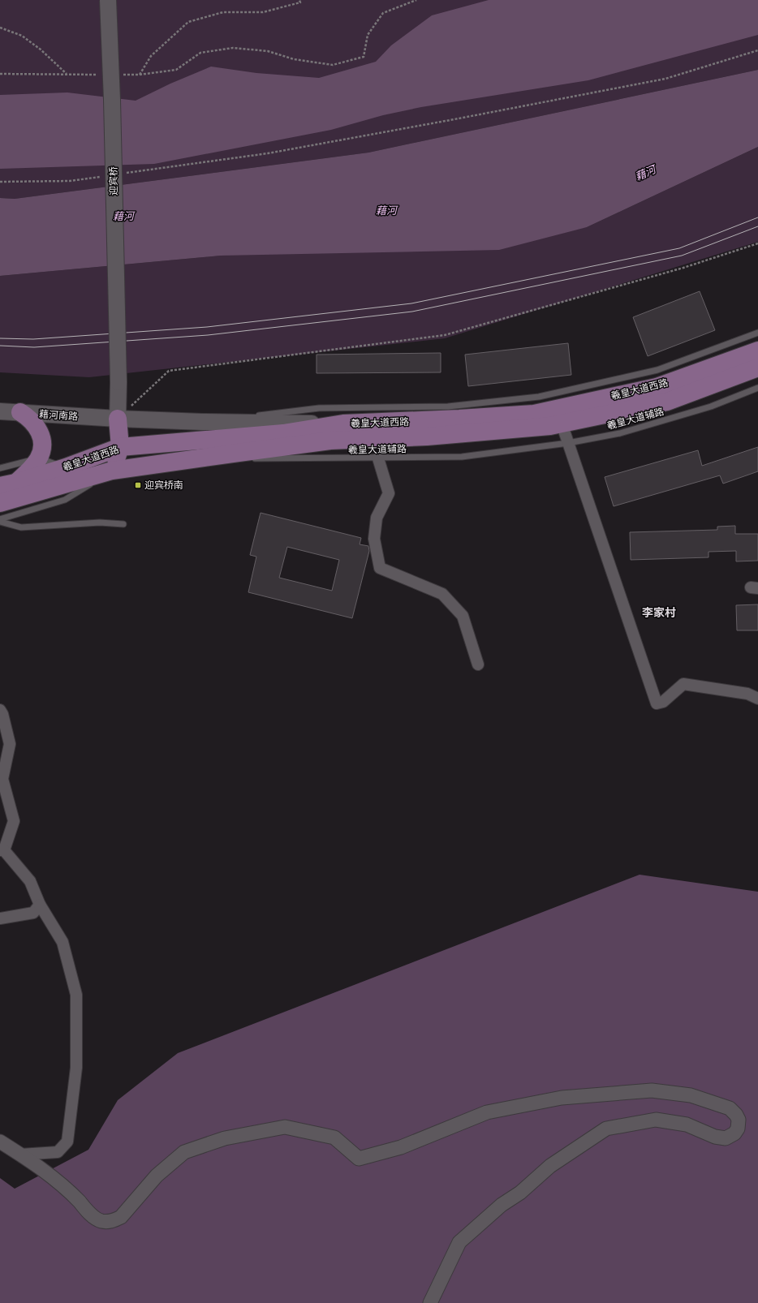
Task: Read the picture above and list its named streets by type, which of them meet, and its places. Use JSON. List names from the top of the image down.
{
  "streets": {
    "main road": ["迎宾桥", "羲皇大道西路", "藉河南路"],
    "lane": ["羲皇大道辅路"]
  },
  "crossings": [
    ["迎宾桥", "藉河南路"],
    ["羲皇大道西路", "藉河南路"]
  ],
  "districts": ["李家村"],
  "water": ["藉河"],
  "places": {
    "transit": ["迎宾桥南"]
  }
}
